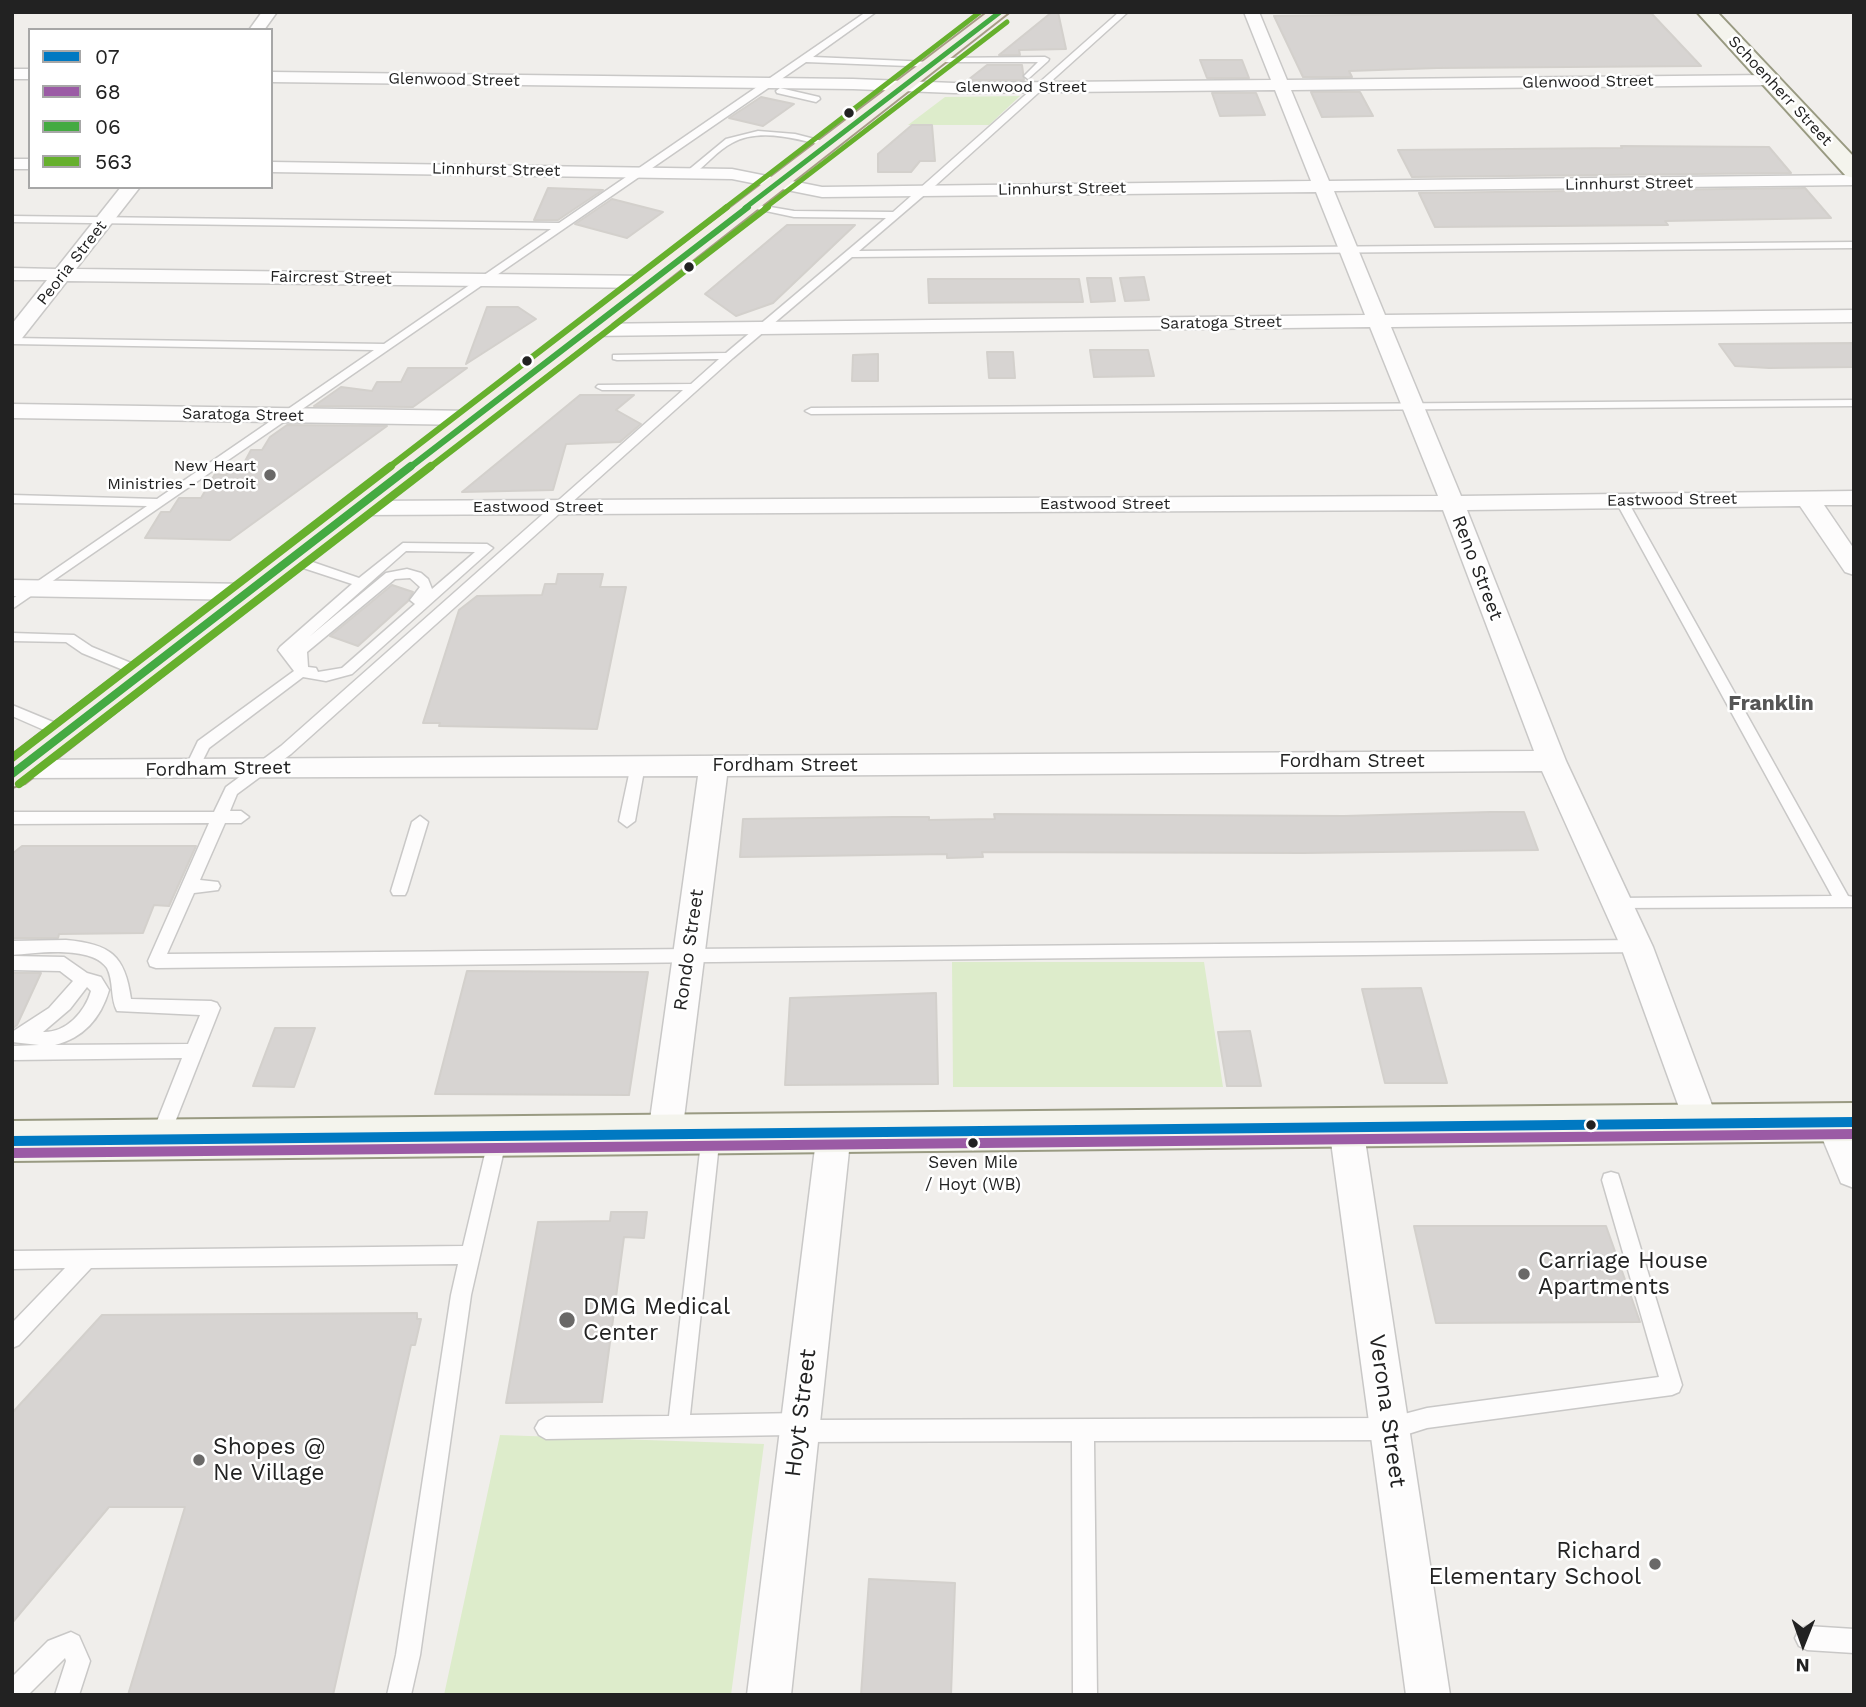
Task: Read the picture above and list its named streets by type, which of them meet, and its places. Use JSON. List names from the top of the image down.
{
  "streets": {
    "street": [
      "Glenwood Street",
      "Schoenherr Street",
      "Linnhurst Street",
      "Peoria Street",
      "Faircrest Street",
      "Saratoga Street",
      "Eastwood Street",
      "Reno Street",
      "Fordham Street",
      "Rondo Street",
      "Verona Street",
      "Hoyt Street"
    ]
  },
  "crossings": [
    ["Glenwood Street", "Schoenherr Street"],
    ["Glenwood Street", "Reno Street"],
    ["Linnhurst Street", "Reno Street"],
    ["Peoria Street", "Faircrest Street"],
    ["Saratoga Street", "Reno Street"],
    ["Eastwood Street", "Reno Street"],
    ["Reno Street", "Fordham Street"],
    ["Fordham Street", "Rondo Street"]
  ],
  "districts": ["Franklin"],
  "places": [
    "New Heart Ministries - Detroit",
    "Seven Mile / Hoyt (WB)",
    "Carriage House Apartments",
    "DMG Medical Center",
    "Shopes @ Ne Village",
    "Richard Elementary School"
  ],
  "lines": [
    "transit line 06",
    "transit line 563",
    "transit line 07",
    "transit line 68"
  ],
  "legend": [
    "07",
    "68",
    "06",
    "563"
  ],
  "north": "bottom"
}
